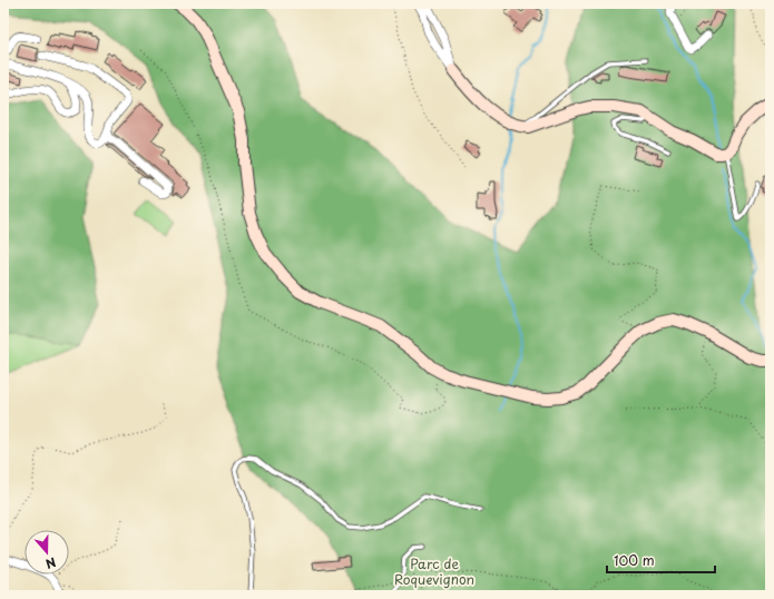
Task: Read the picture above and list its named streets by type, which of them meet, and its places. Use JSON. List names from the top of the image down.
{
  "parks": ["Parc de Roquevignon"],
  "scale_bar": "100 m",
  "north": "bottom"
}
